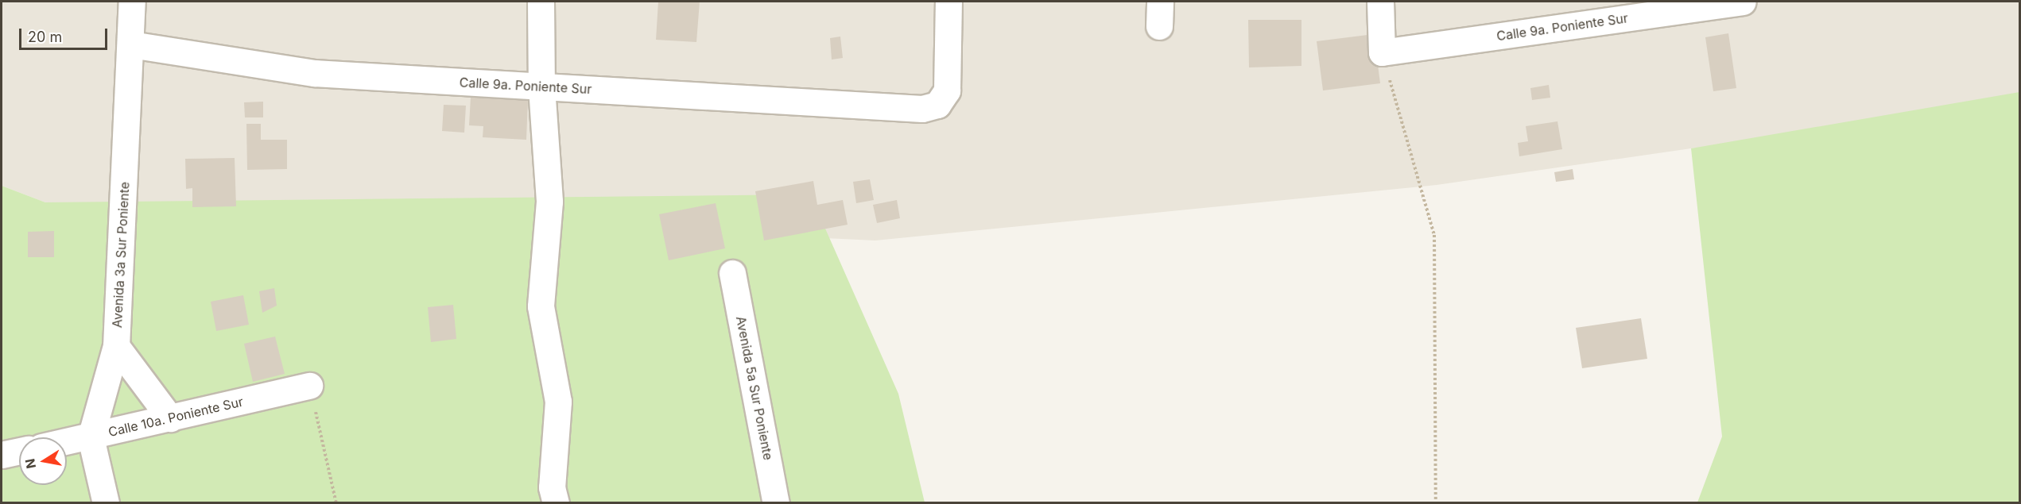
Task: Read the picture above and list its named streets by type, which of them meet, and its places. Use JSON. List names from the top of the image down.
{
  "streets": {
    "street": [
      "Calle 9a. Poniente Sur",
      "Avenida 3a Sur Poniente",
      "Avenida 5a Sur Poniente",
      "Calle 10a. Poniente Sur"
    ]
  },
  "crossings": [
    ["Calle 9a. Poniente Sur", "Avenida 3a Sur Poniente"],
    ["Avenida 3a Sur Poniente", "Calle 10a. Poniente Sur"]
  ],
  "scale_bar": "20 m",
  "north": "left"
}
